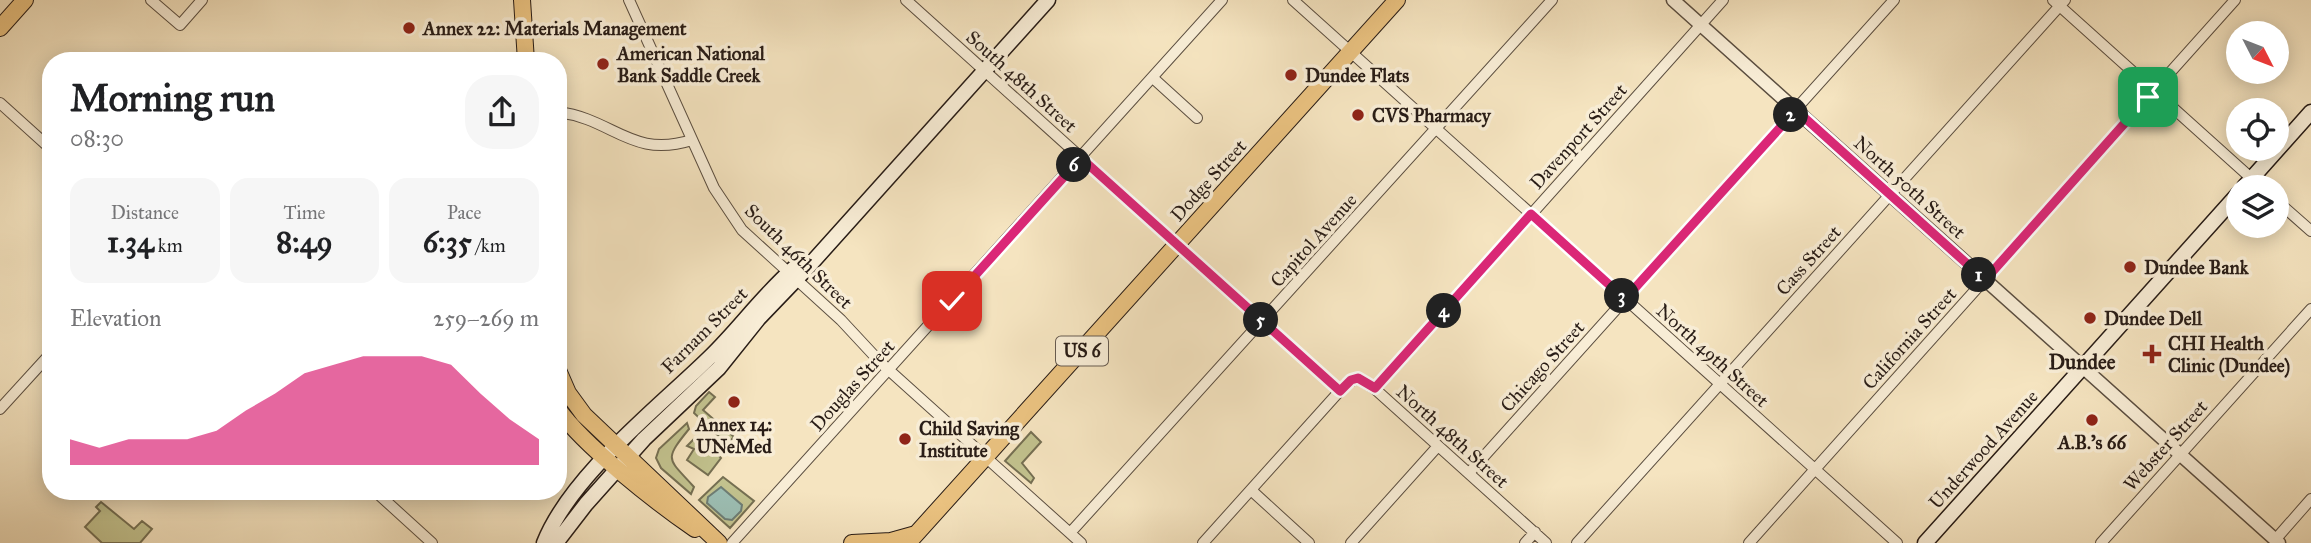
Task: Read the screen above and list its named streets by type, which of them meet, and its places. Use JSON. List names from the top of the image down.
{
  "streets": {
    "main road": [
      "Dodge Street",
      "Farnam Street",
      "US 6",
      "Underwood Avenue"
    ],
    "street": [
      "South 48th Street",
      "Davenport Street",
      "North 50th Street",
      "Capitol Avenue",
      "South 46th Street",
      "Cass Street",
      "California Street",
      "North 49th Street",
      "Chicago Street",
      "Douglas Street",
      "North 48th Street",
      "Webster Street"
    ]
  },
  "crossings": [
    ["South 48th Street", "Dodge Street"],
    ["South 48th Street", "Farnam Street"],
    ["South 48th Street", "Douglas Street"],
    ["Davenport Street", "North 50th Street"],
    ["Davenport Street", "North 49th Street"],
    ["Davenport Street", "North 48th Street"],
    ["Dodge Street", "South 46th Street"],
    ["Dodge Street", "North 49th Street"],
    ["North 50th Street", "Cass Street"],
    ["North 50th Street", "California Street"],
    ["North 50th Street", "Chicago Street"],
    ["North 50th Street", "Webster Street"],
    ["North 50th Street", "Underwood Avenue"],
    ["Capitol Avenue", "South 46th Street"],
    ["Capitol Avenue", "North 49th Street"],
    ["South 46th Street", "Farnam Street"],
    ["South 46th Street", "Douglas Street"],
    ["Cass Street", "North 49th Street"],
    ["California Street", "North 49th Street"],
    ["North 49th Street", "Chicago Street"],
    ["Chicago Street", "North 48th Street"]
  ],
  "districts": ["Dundee"],
  "places": {
    "other": [
      "Annex 22: Materials Management",
      "American National Bank Saddle Creek",
      "Dundee Flats",
      "CVS Pharmacy",
      "Dundee Bank",
      "Dundee Dell",
      "Annex 14: UNeMed",
      "A.B.'s 66",
      "Child Saving Institute"
    ],
    "health": ["CHI Health Clinic (Dundee)"]
  },
  "north": "bottom right",
  "page": {
    "heading": ["Morning run", "08:30"],
    "pins": [
      "2",
      "6",
      "1",
      "3",
      "4",
      "5"
    ],
    "stats": [
      ["Distance", "1.34 km"],
      ["Time", "8:49"],
      ["Pace", "6:35 /km"]
    ],
    "chart": ["Elevation", "259–269 m"]
  }
}
